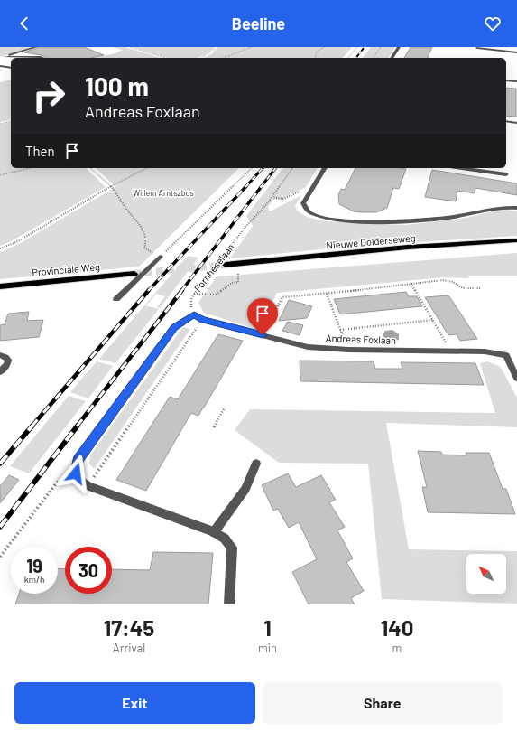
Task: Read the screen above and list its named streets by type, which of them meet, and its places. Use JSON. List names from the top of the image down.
{
  "streets": {
    "main road": ["Nieuwe Dolderseweg", "Provinciale Weg"],
    "street": ["Andreas Foxlaan"],
    "path": ["Fornheselaan"]
  },
  "crossings": [
    ["Nieuwe Dolderseweg", "Fornheselaan"],
    ["Fornheselaan", "Andreas Foxlaan"]
  ],
  "parks": ["Willem Arntszbos"],
  "north": "top left",
  "page": {
    "header": "Beeline",
    "turn": ["100 m", "Andreas Foxlaan"],
    "then": "Then",
    "speed": "19 km/h",
    "limit": "30",
    "eta": [
      "17:45",
      "Arrival",
      "1",
      "min",
      "140",
      "m"
    ],
    "buttons": ["Exit", "Share"]
  }
}
